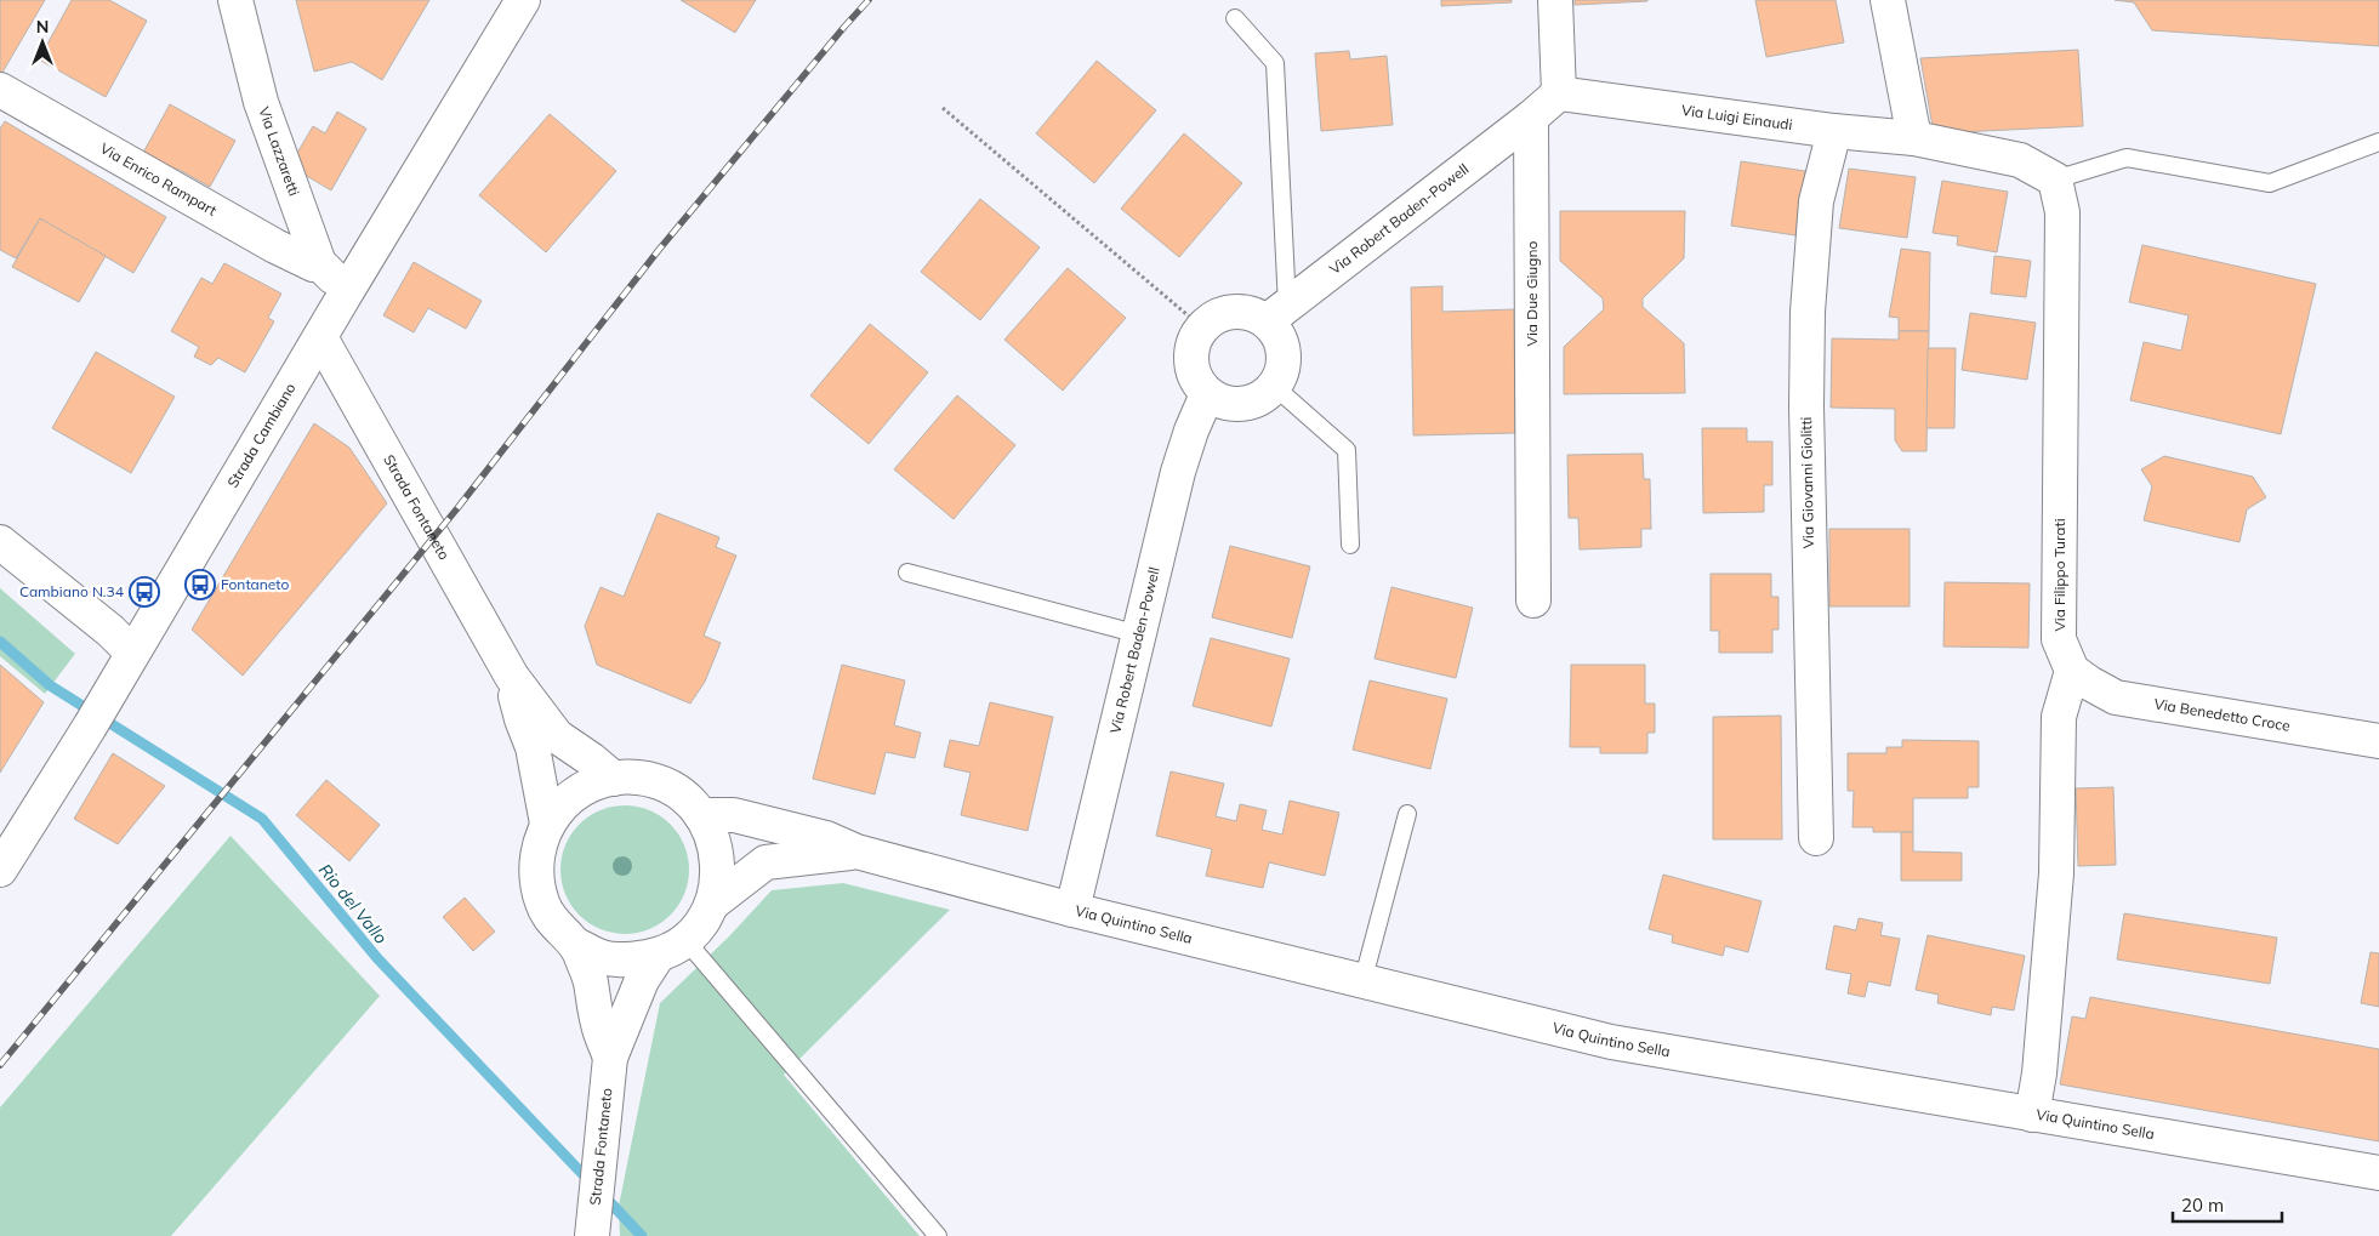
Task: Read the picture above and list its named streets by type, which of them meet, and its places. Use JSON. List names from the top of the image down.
{
  "streets": {
    "street": [
      "Via Luigi Einaudi",
      "Via Lazzaretti",
      "Via Enrico Rampart",
      "Via Robert Baden-Powell",
      "Via Due Giugno",
      "Strada Cambiano",
      "Via Giovanni Giolitti",
      "Strada Fontaneto",
      "Via Filippo Turati",
      "Via Benedetto Croce",
      "Via Quintino Sella"
    ]
  },
  "crossings": [
    ["Via Luigi Einaudi", "Via Giovanni Giolitti"],
    ["Via Lazzaretti", "Via Enrico Rampart"],
    ["Via Lazzaretti", "Strada Cambiano"],
    ["Via Robert Baden-Powell", "Via Due Giugno"],
    ["Via Robert Baden-Powell", "Via Quintino Sella"],
    ["Strada Cambiano", "Strada Fontaneto"],
    ["Strada Fontaneto", "Via Quintino Sella"],
    ["Via Filippo Turati", "Via Benedetto Croce"]
  ],
  "water": ["Rio del Vallo"],
  "places": {
    "bus stop": ["Fontaneto", "Cambiano N.34"]
  },
  "scale_bar": "20 m",
  "north": "top"
}
